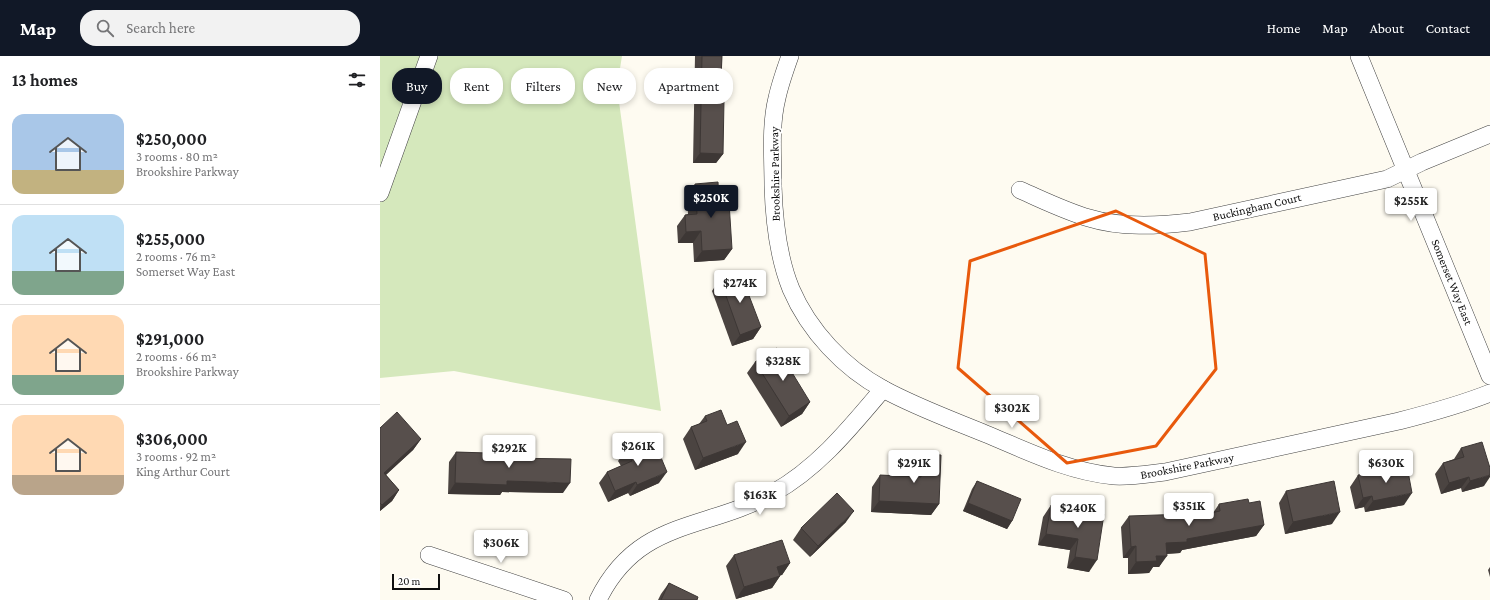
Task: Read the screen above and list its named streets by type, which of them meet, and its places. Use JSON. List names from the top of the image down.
{
  "streets": {
    "street": ["Brookshire Parkway", "Buckingham Court", "Somerset Way East"]
  },
  "crossings": [
    ["Buckingham Court", "Somerset Way East"]
  ],
  "scale_bar": "20 m",
  "page": {
    "header": "Map",
    "search": "Search here",
    "nav": [
      "Home",
      "Map",
      "About",
      "Contact"
    ],
    "heading": "13 homes",
    "chip": [
      "Buy",
      "Rent",
      "Filters",
      "New",
      "Apartment"
    ],
    "list": [
      {
        "name": "$250,000",
        "note": "3 rooms · 80 m² · Brookshire Parkway"
      },
      {
        "name": "$255,000",
        "note": "2 rooms · 76 m² · Somerset Way East"
      },
      {
        "name": "$291,000",
        "note": "2 rooms · 66 m² · Brookshire Parkway"
      },
      {
        "name": "$306,000",
        "note": "3 rooms · 92 m² · King Arthur Court"
      }
    ],
    "price": [
      "$250K",
      "$255K",
      "$274K",
      "$328K",
      "$302K",
      "$261K",
      "$292K",
      "$291K",
      "$630K",
      "$163K",
      "$351K",
      "$240K",
      "$306K"
    ],
    "scale": "20 m"
  }
}
